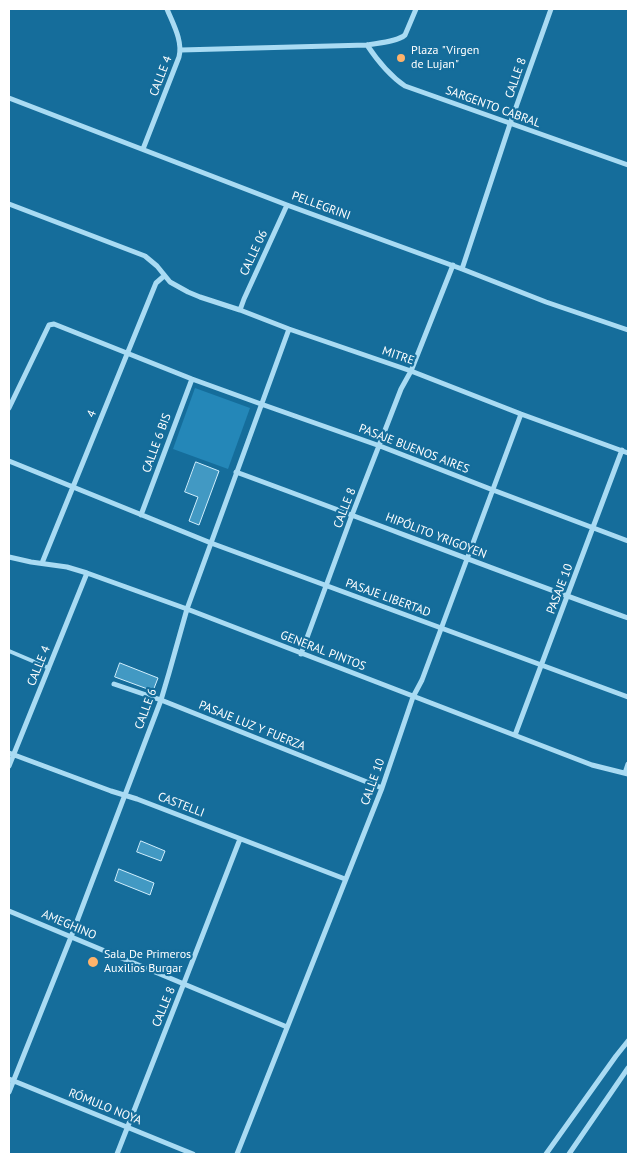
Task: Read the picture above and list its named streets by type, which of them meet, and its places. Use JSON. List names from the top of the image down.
{
  "streets": {
    "street": [
      "CALLE 4",
      "CALLE 8",
      "SARGENTO CABRAL",
      "PELLEGRINI",
      "CALLE 06",
      "MITRE",
      "4",
      "CALLE 6 BIS",
      "PASAJE BUENOS AIRES",
      "HIPÓLITO YRIGOYEN",
      "PASAJE 10",
      "PASAJE LIBERTAD",
      "GENERAL PINTOS",
      "CALLE 6",
      "PASAJE LUZ Y FUERZA",
      "CALLE 10",
      "CASTELLI",
      "AMEGHINO",
      "RÓMULO NOYA"
    ]
  },
  "crossings": [
    ["CALLE 4", "PELLEGRINI"],
    ["CALLE 4", "GENERAL PINTOS"],
    ["CALLE 4", "CASTELLI"],
    ["CALLE 8", "SARGENTO CABRAL"],
    ["CALLE 8", "PELLEGRINI"],
    ["CALLE 8", "MITRE"],
    ["CALLE 8", "PASAJE BUENOS AIRES"],
    ["CALLE 8", "HIPÓLITO YRIGOYEN"],
    ["CALLE 8", "PASAJE LIBERTAD"],
    ["CALLE 8", "GENERAL PINTOS"],
    ["CALLE 8", "CASTELLI"],
    ["CALLE 8", "AMEGHINO"],
    ["CALLE 8", "RÓMULO NOYA"],
    ["PELLEGRINI", "CALLE 06"],
    ["CALLE 06", "MITRE"],
    ["MITRE", "4"],
    ["MITRE", "PASAJE 10"],
    ["MITRE", "CALLE 6"],
    ["MITRE", "CALLE 10"],
    ["4", "PASAJE BUENOS AIRES"],
    ["4", "PASAJE LIBERTAD"],
    ["4", "GENERAL PINTOS"],
    ["CALLE 6 BIS", "PASAJE BUENOS AIRES"],
    ["CALLE 6 BIS", "PASAJE LIBERTAD"],
    ["PASAJE BUENOS AIRES", "PASAJE 10"],
    ["PASAJE BUENOS AIRES", "CALLE 6"],
    ["PASAJE BUENOS AIRES", "CALLE 10"],
    ["HIPÓLITO YRIGOYEN", "PASAJE 10"],
    ["HIPÓLITO YRIGOYEN", "CALLE 6"],
    ["HIPÓLITO YRIGOYEN", "CALLE 10"],
    ["PASAJE 10", "PASAJE LIBERTAD"],
    ["PASAJE 10", "GENERAL PINTOS"],
    ["PASAJE LIBERTAD", "CALLE 6"],
    ["PASAJE LIBERTAD", "CALLE 10"],
    ["GENERAL PINTOS", "CALLE 6"],
    ["GENERAL PINTOS", "CALLE 10"],
    ["CALLE 6", "PASAJE LUZ Y FUERZA"],
    ["CALLE 6", "CASTELLI"],
    ["CALLE 6", "AMEGHINO"],
    ["CALLE 6", "RÓMULO NOYA"],
    ["PASAJE LUZ Y FUERZA", "CALLE 10"],
    ["CALLE 10", "CASTELLI"],
    ["CALLE 10", "AMEGHINO"]
  ],
  "places": ["Plaza \"Virgen de Lujan\"", "Sala De Primeros Auxilios Burgar"]
}
